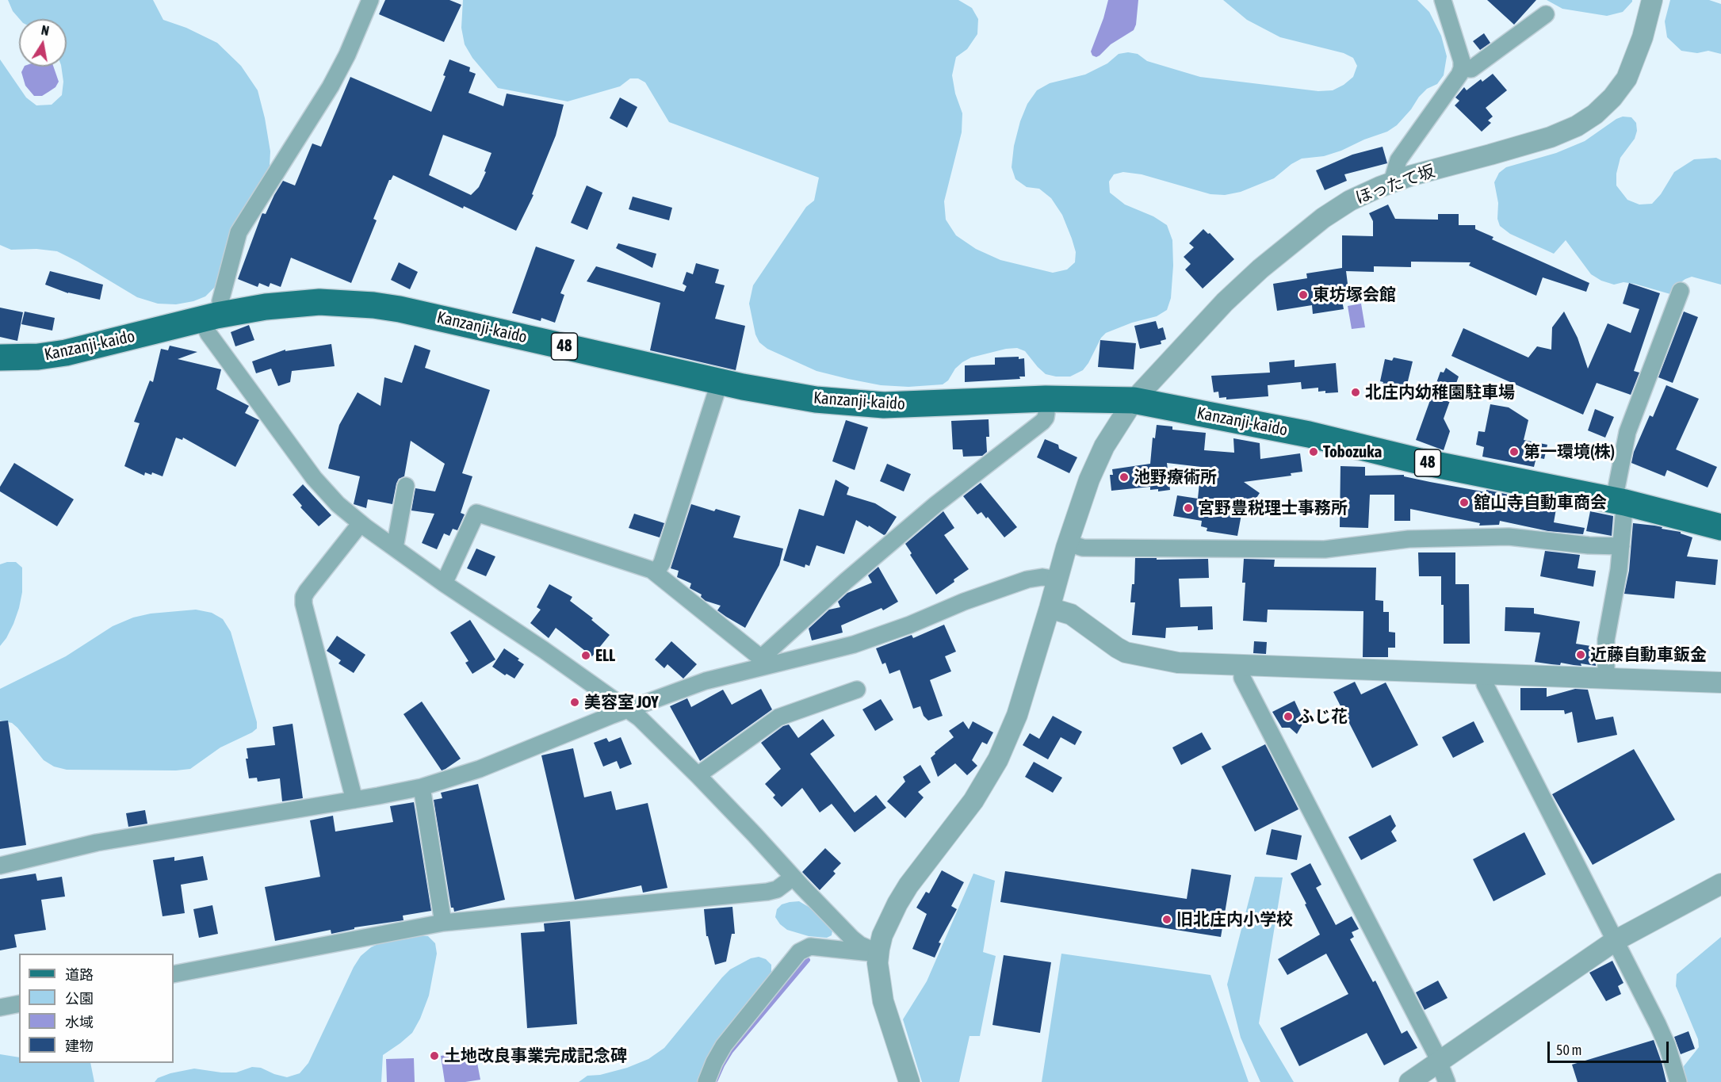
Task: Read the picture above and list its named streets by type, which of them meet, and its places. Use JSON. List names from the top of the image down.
{
  "streets": {
    "main road": ["Kanzanji-kaido", "48"],
    "street": ["ほったて坂"]
  },
  "crossings": [
    ["ほったて坂", "Kanzanji-kaido"]
  ],
  "places": [
    "東坊塚会館",
    "北庄内幼稚園駐車場",
    "Tobozuka",
    "第一環境(株)",
    "池野療術所",
    "舘山寺自動車商会",
    "宮野豊税理士事務所",
    "近藤自動車鈑金",
    "ELL",
    "美容室 JOY",
    "ふじ花",
    "旧北庄内小学校",
    "土地改良事業完成記念碑"
  ],
  "legend": [
    "道路",
    "公園",
    "水域",
    "建物"
  ],
  "scale_bar": "50 m",
  "north": "top"
}
